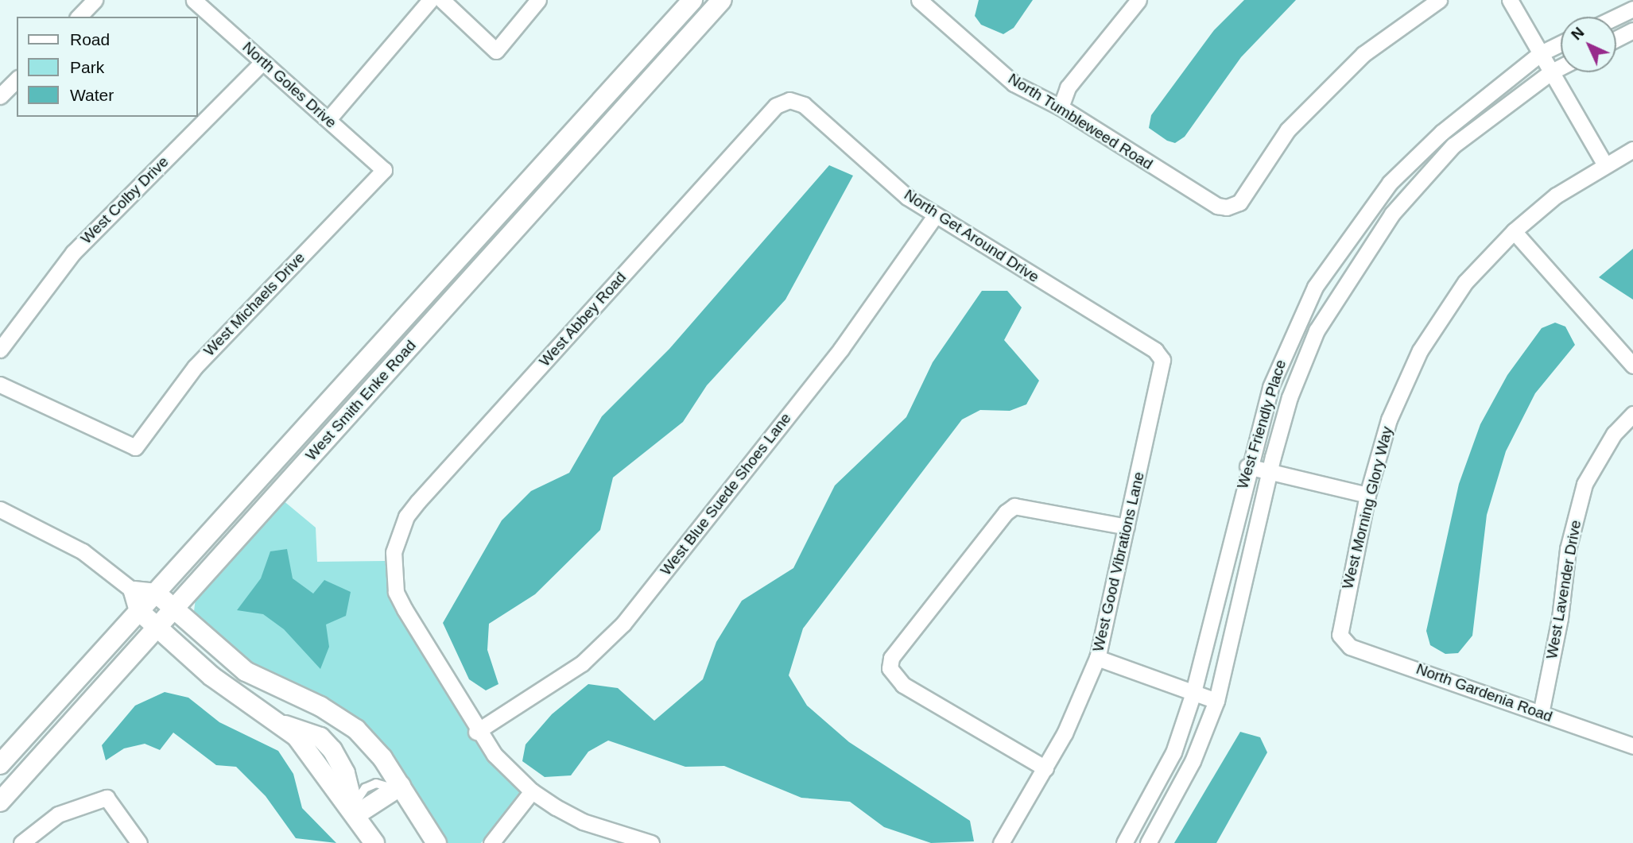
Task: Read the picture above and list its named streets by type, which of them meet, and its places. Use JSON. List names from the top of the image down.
{
  "streets": {
    "street": [
      "North Goles Drive",
      "North Tumbleweed Road",
      "West Colby Drive",
      "North Get Around Drive",
      "West Michaels Drive",
      "West Abbey Road",
      "West Smith Enke Road",
      "West Friendly Place",
      "West Blue Suede Shoes Lane",
      "West Morning Glory Way",
      "West Good Vibrations Lane",
      "West Lavender Drive",
      "North Gardenia Road"
    ]
  },
  "crossings": [
    ["North Goles Drive", "West Colby Drive"],
    ["North Goles Drive", "West Michaels Drive"],
    ["North Get Around Drive", "West Abbey Road"],
    ["North Get Around Drive", "West Blue Suede Shoes Lane"],
    ["North Get Around Drive", "West Good Vibrations Lane"],
    ["West Abbey Road", "West Blue Suede Shoes Lane"],
    ["West Morning Glory Way", "North Gardenia Road"],
    ["West Lavender Drive", "North Gardenia Road"]
  ],
  "legend": ["Road", "Park", "Water"],
  "north": "top left"
}
